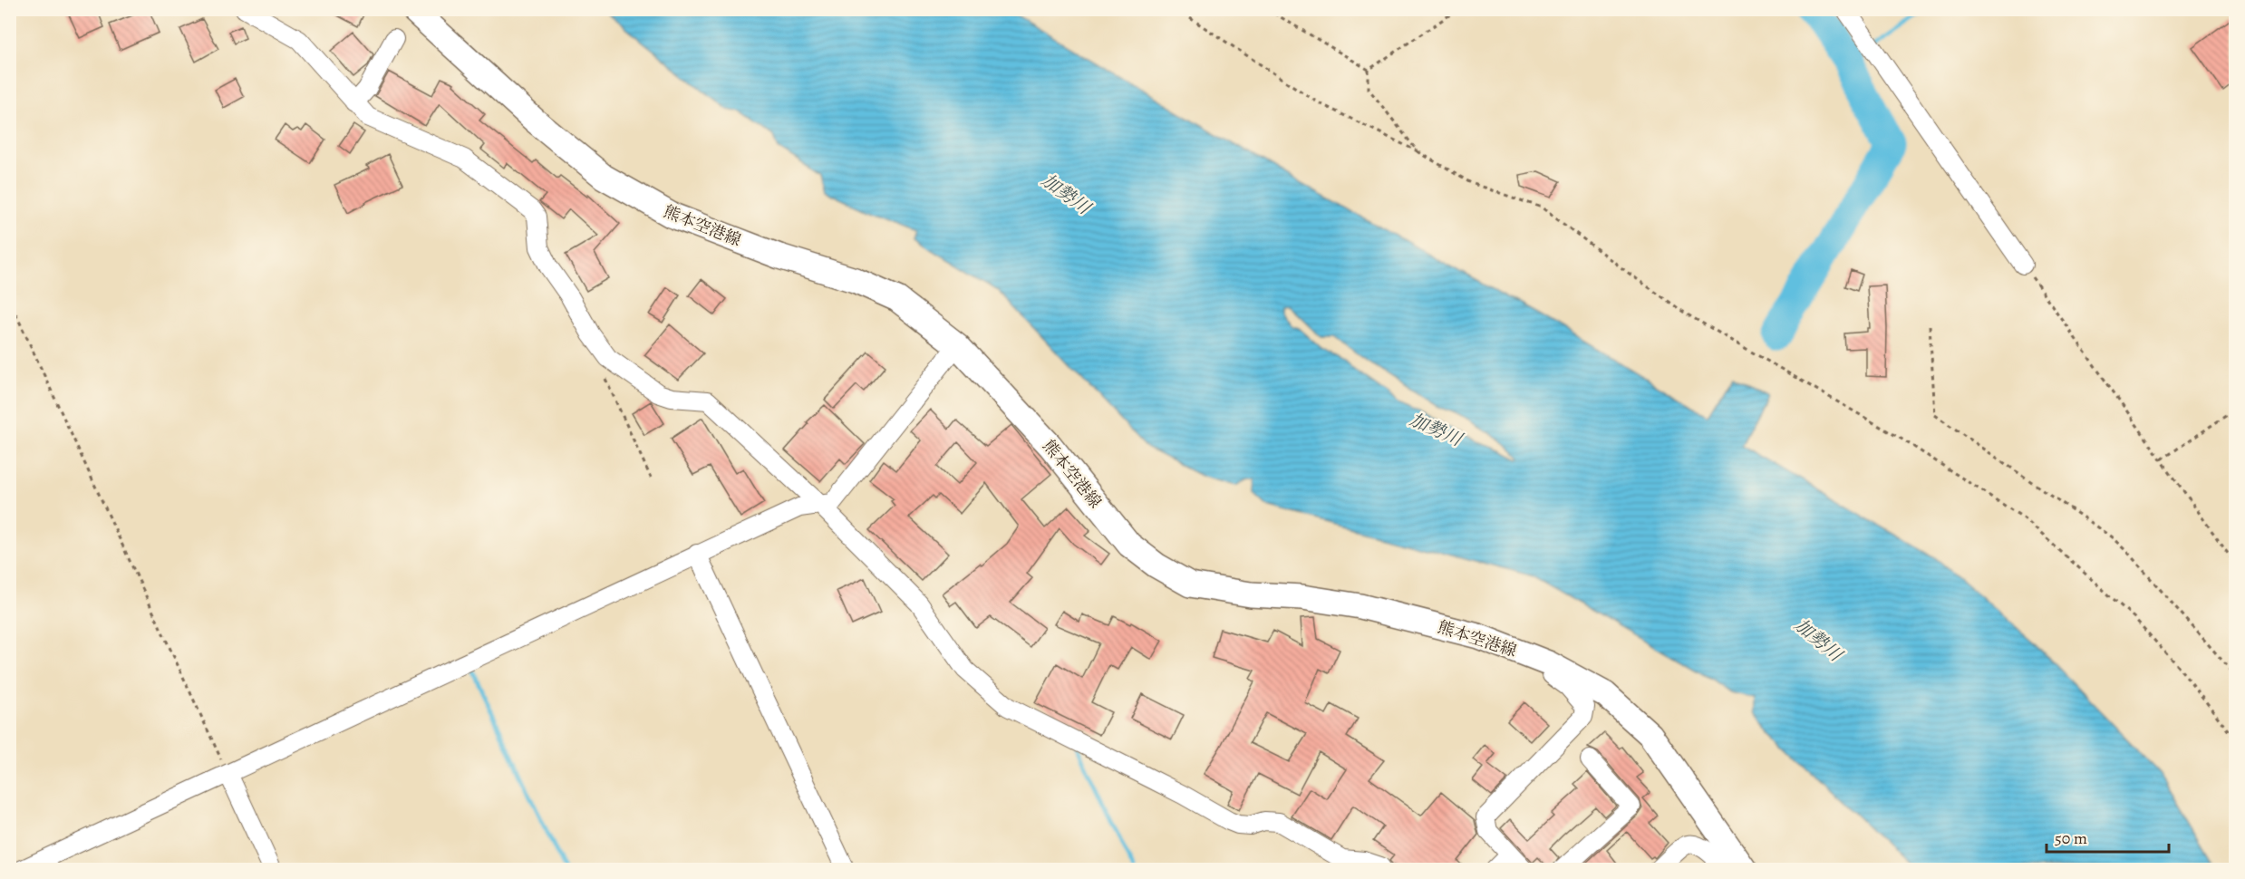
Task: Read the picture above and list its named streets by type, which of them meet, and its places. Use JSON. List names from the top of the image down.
{
  "streets": {
    "main road": ["熊本空港線"]
  },
  "water": ["加勢川"],
  "scale_bar": "50 m"
}
